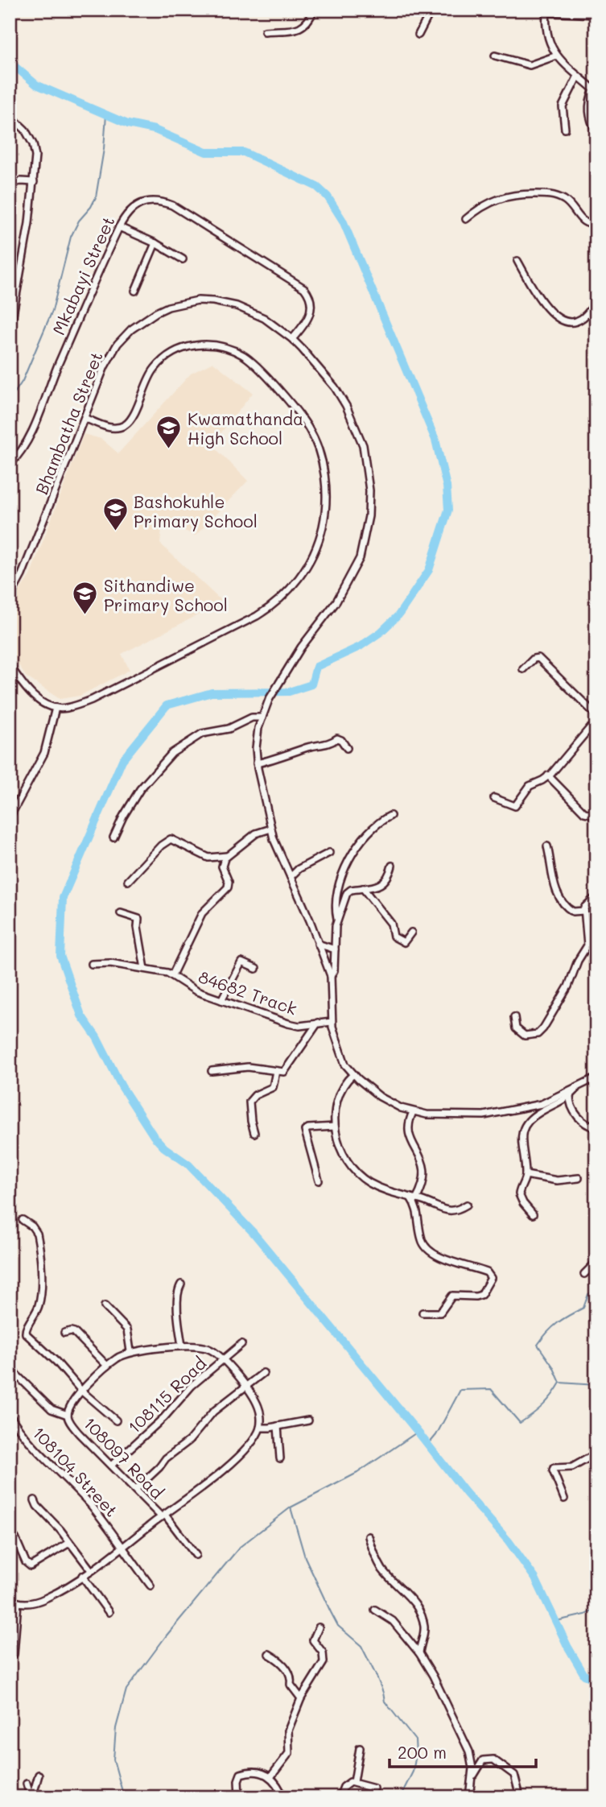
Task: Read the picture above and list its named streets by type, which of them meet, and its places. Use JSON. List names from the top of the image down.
{
  "streets": {
    "street": [
      "Mkabayi Street",
      "Bhambatha Street",
      "84682 Track",
      "108115 Road",
      "108097 Road",
      "108104 Street"
    ]
  },
  "crossings": [
    ["Mkabayi Street", "Bhambatha Street"],
    ["108115 Road", "108097 Road"],
    ["108097 Road", "108104 Street"]
  ],
  "places": {
    "school or university": ["Kwamathanda High School", "Bashokuhle Primary School", "Sithandiwe Primary School"]
  },
  "scale_bar": "200 m"
}
